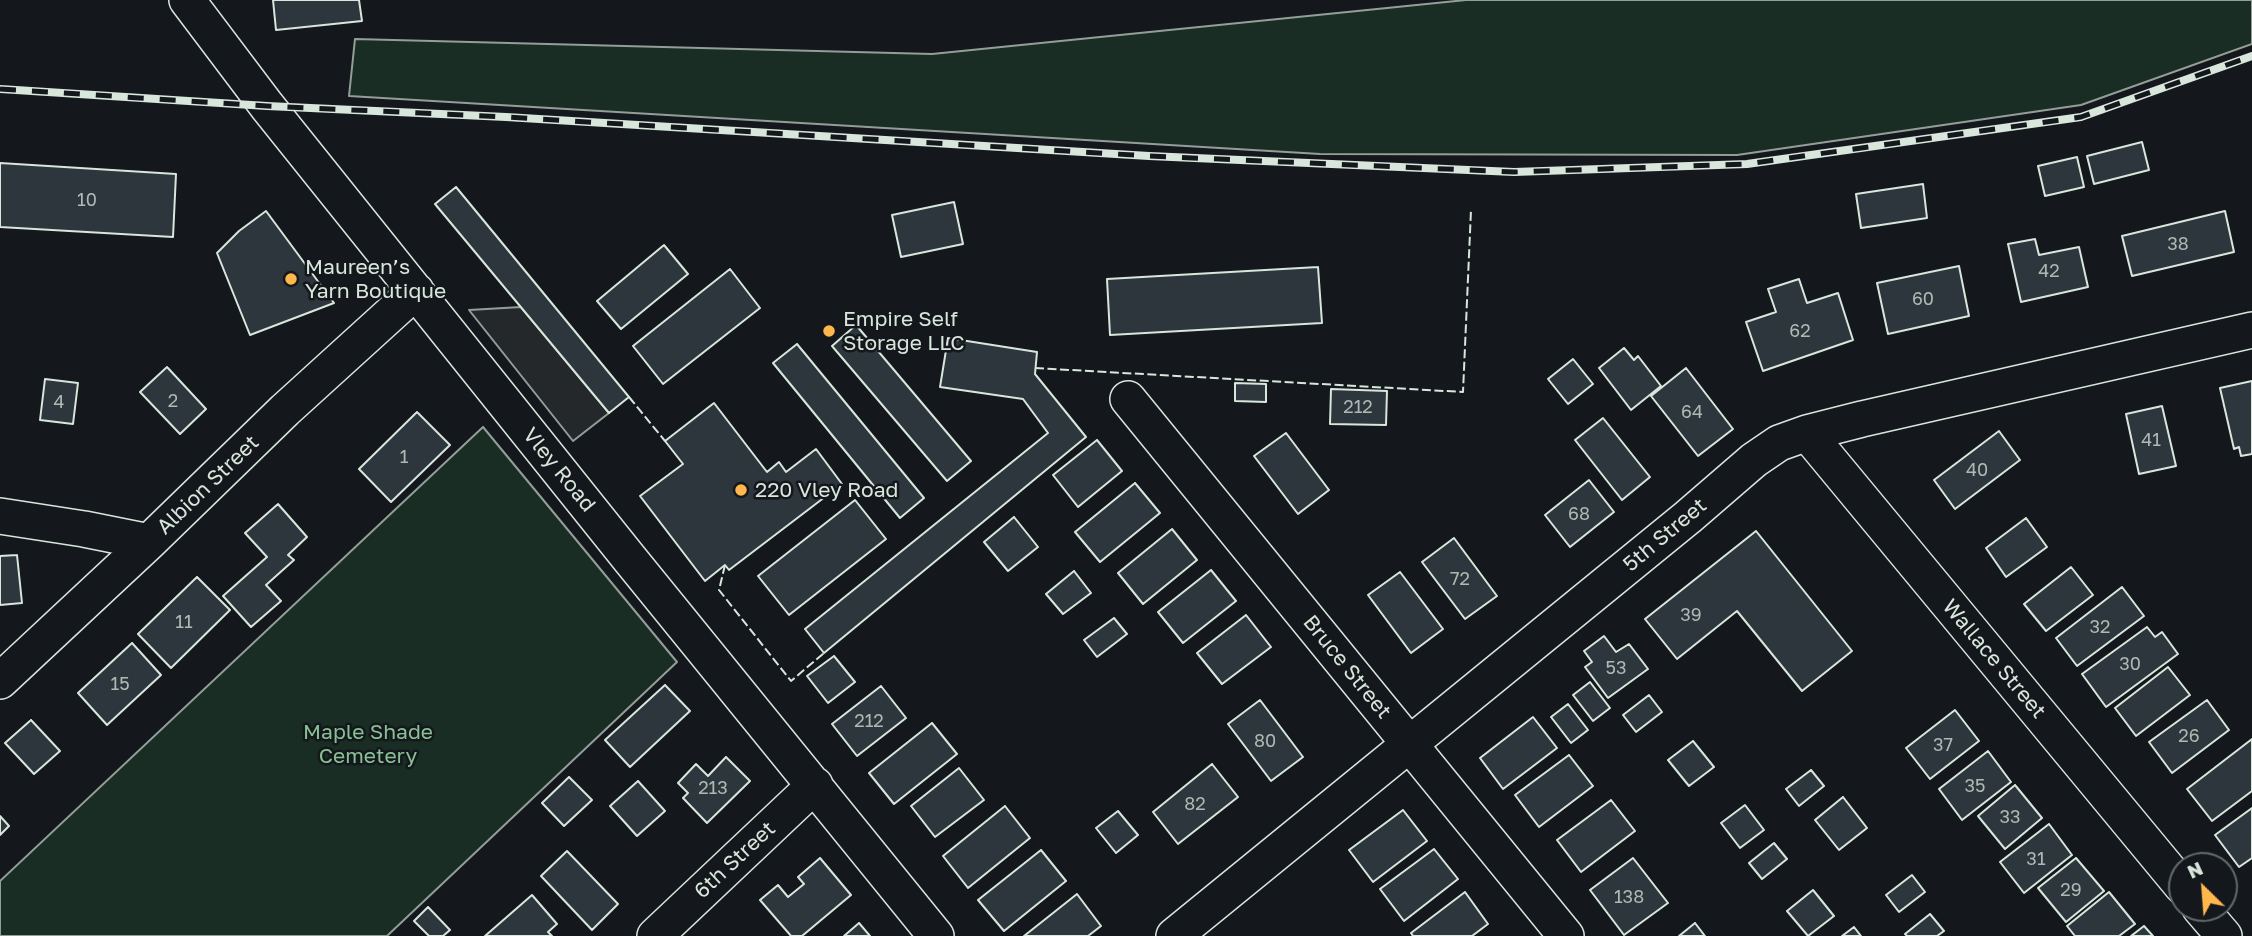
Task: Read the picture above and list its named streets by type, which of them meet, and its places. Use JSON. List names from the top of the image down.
{
  "streets": {
    "street": [
      "Vley Road",
      "Albion Street",
      "5th Street",
      "Wallace Street",
      "Bruce Street",
      "6th Street"
    ]
  },
  "crossings": [
    ["Vley Road", "Albion Street"],
    ["Vley Road", "6th Street"],
    ["5th Street", "Wallace Street"],
    ["5th Street", "Bruce Street"]
  ],
  "parks": ["Maple Shade Cemetery"],
  "places": ["Maureen’s Yarn Boutique", "Empire Self Storage LLC", "220 Vley Road"],
  "house_numbers": [
    "10",
    "38",
    "42",
    "60",
    "62",
    "2",
    "4",
    "212",
    "64",
    "41",
    "1",
    "40",
    "68",
    "72",
    "39",
    "11",
    "32",
    "30",
    "53",
    "15",
    "212",
    "26",
    "80",
    "37",
    "35",
    "213",
    "82",
    "33",
    "31",
    "29",
    "138"
  ],
  "north": "top left"
}
